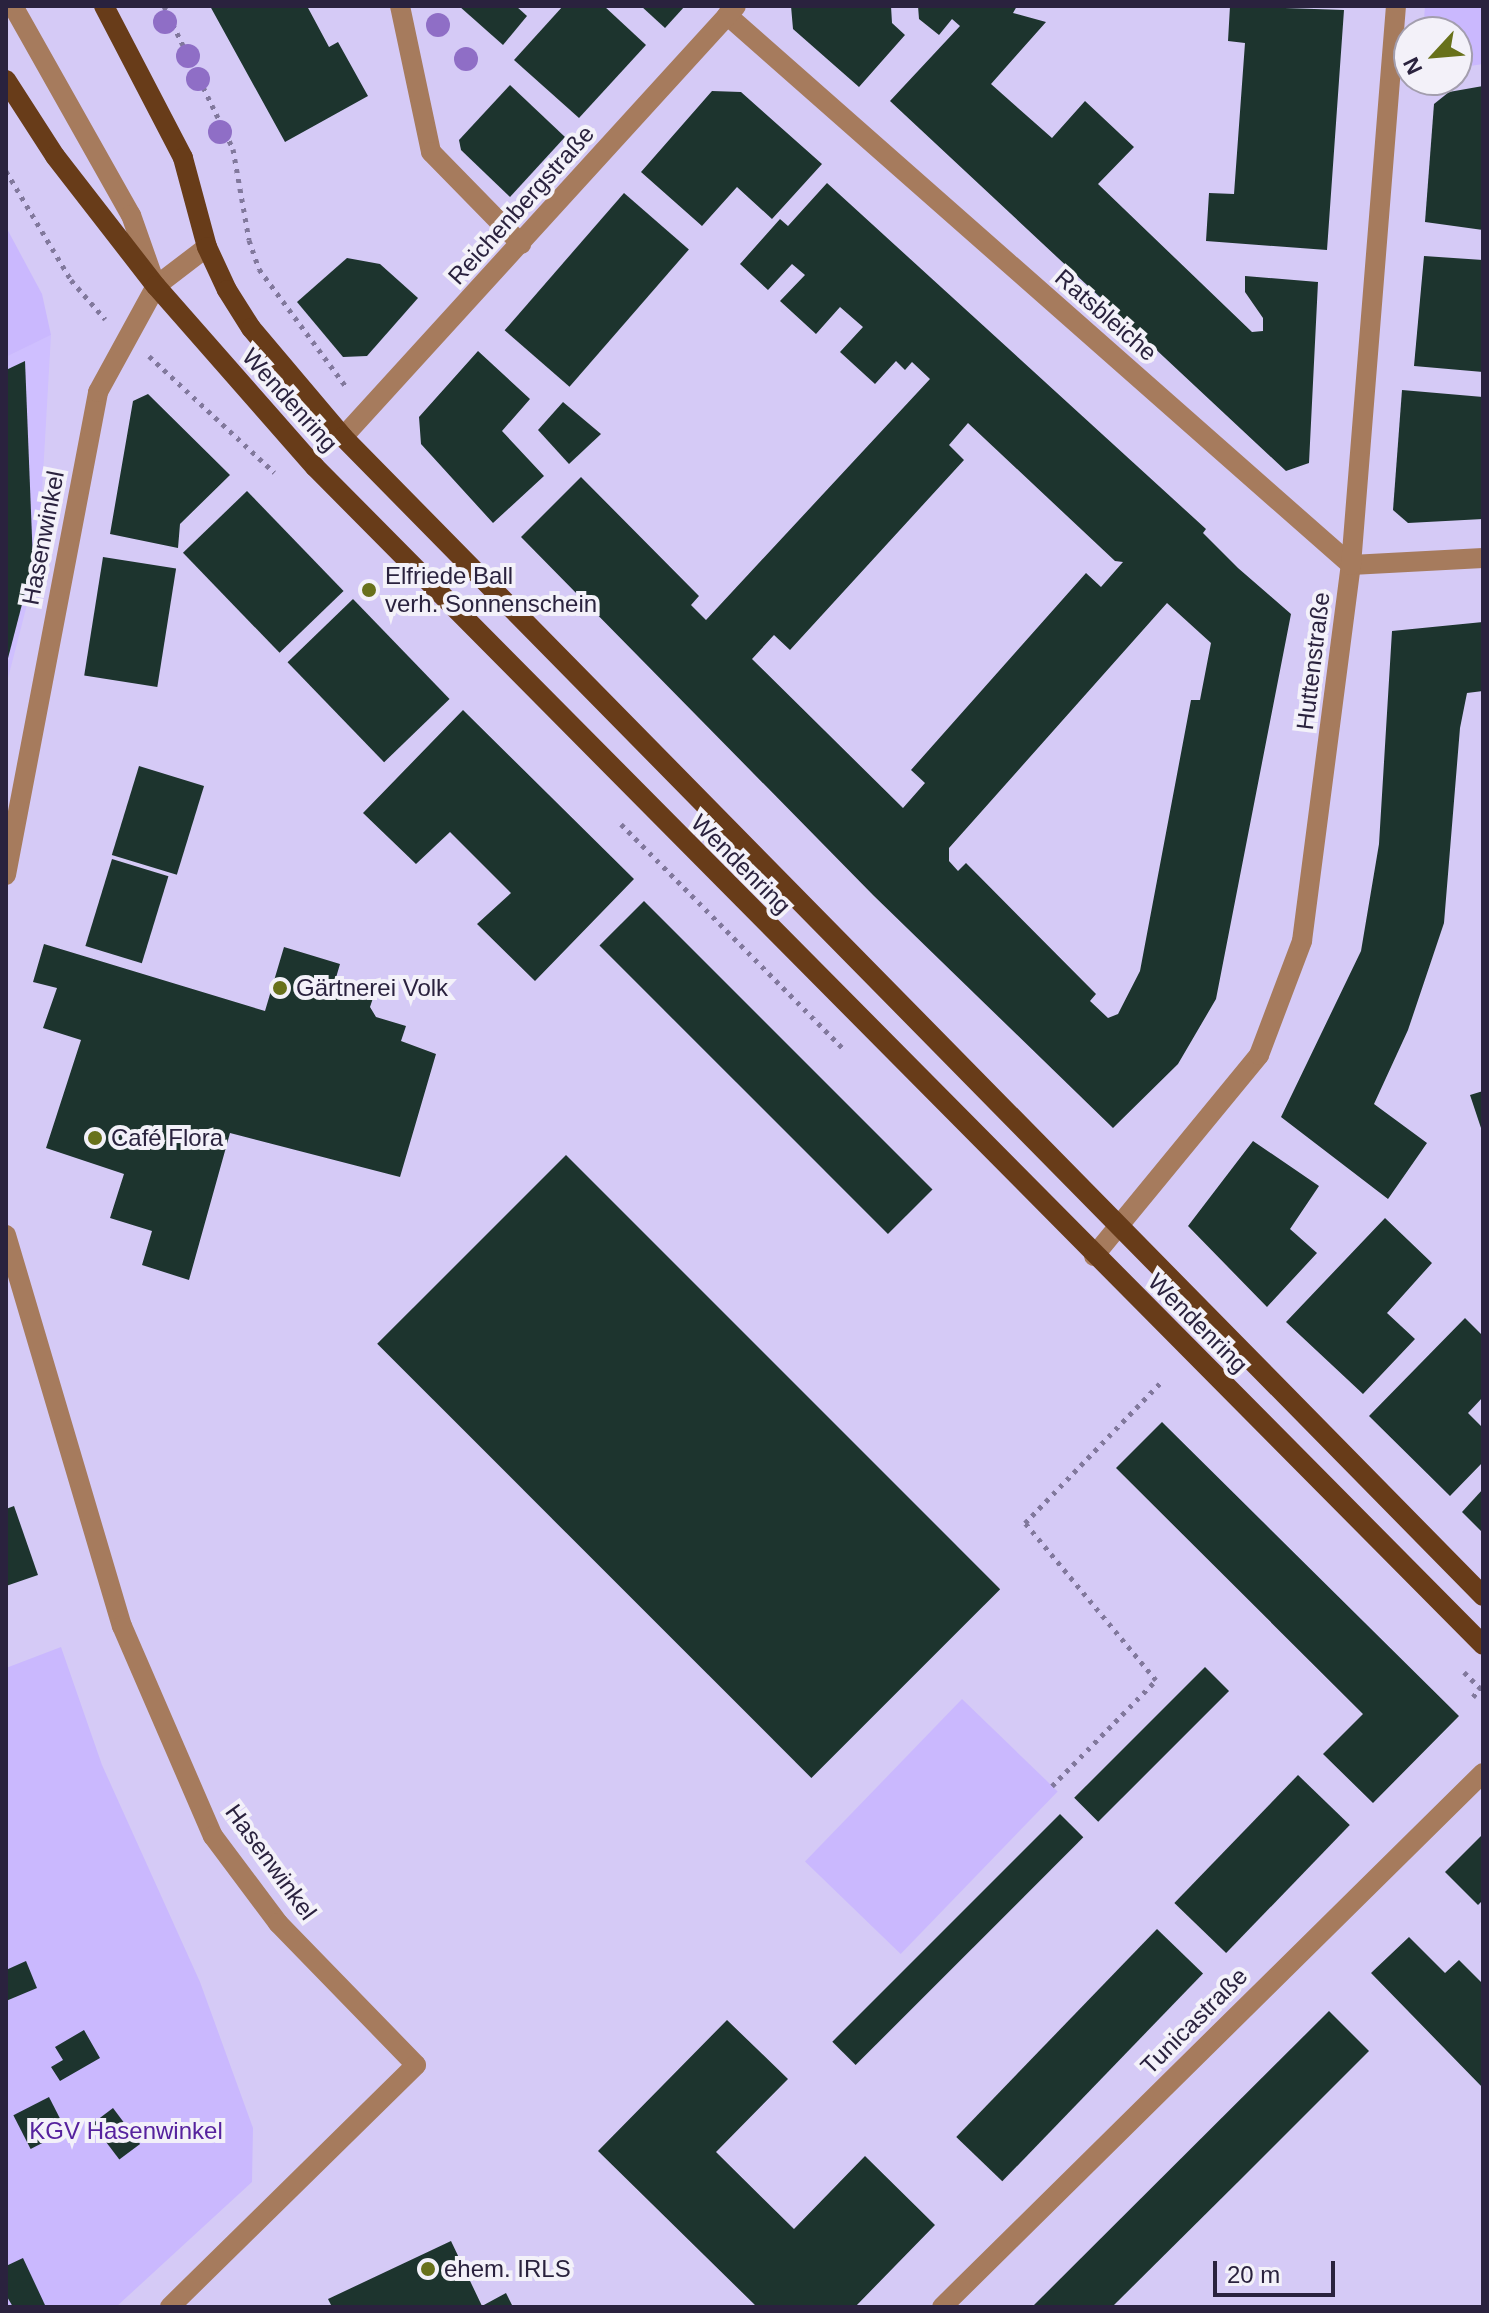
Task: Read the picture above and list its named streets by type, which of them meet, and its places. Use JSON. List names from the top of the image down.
{
  "streets": {
    "main road": ["Wendenring"],
    "street": [
      "Reichenbergstraße",
      "Ratsbleiche",
      "Hasenwinkel",
      "Huttenstraße",
      "Tunicastraße"
    ]
  },
  "crossings": [
    ["Reichenbergstraße", "Ratsbleiche"],
    ["Reichenbergstraße", "Wendenring"],
    ["Ratsbleiche", "Huttenstraße"],
    ["Wendenring", "Hasenwinkel"],
    ["Wendenring", "Huttenstraße"]
  ],
  "parks": ["KGV Hasenwinkel"],
  "places": [
    "Elfriede Ball verh. Sonnenschein",
    "Gärtnerei Volk",
    "Café Flora",
    "ehem. IRLS"
  ],
  "scale_bar": "20 m",
  "north": "bottom left"
}
